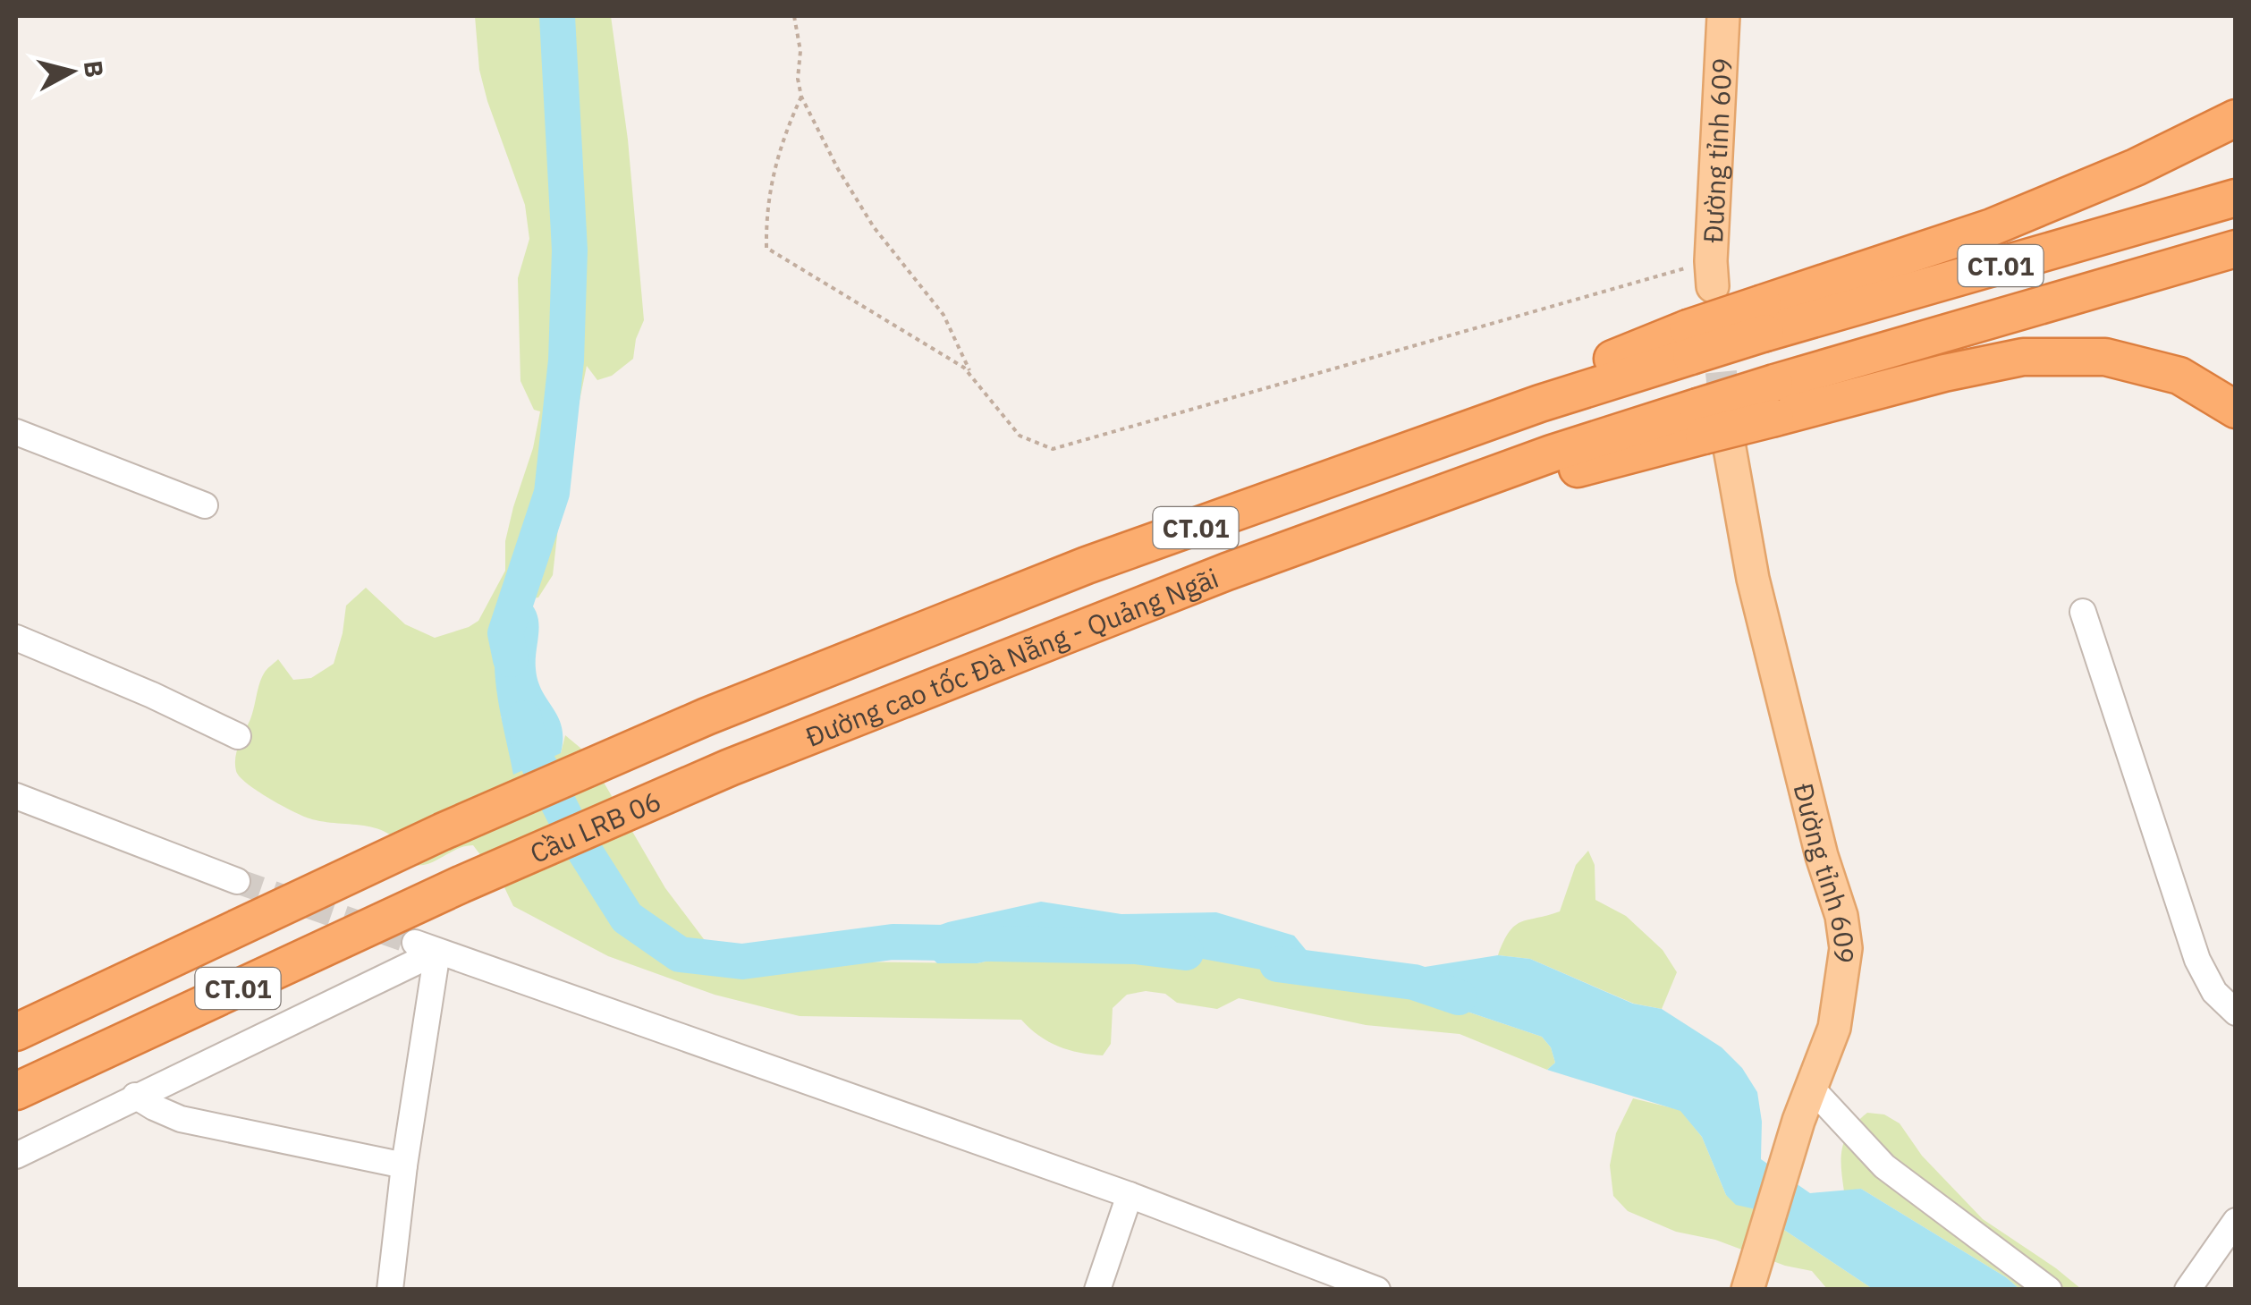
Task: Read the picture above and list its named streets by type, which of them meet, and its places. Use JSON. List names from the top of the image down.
{
  "streets": {
    "highway": ["CT.01", "Đường cao tốc Đà Nẵng - Quảng Ngãi", "Cầu LRB 06"],
    "main road": ["Đường tỉnh 609"]
  },
  "crossings": [
    ["Đường tỉnh 609", "Đường cao tốc Đà Nẵng - Quảng Ngãi"],
    ["CT.01", "Đường cao tốc Đà Nẵng - Quảng Ngãi"],
    ["Đường cao tốc Đà Nẵng - Quảng Ngãi", "Cầu LRB 06"]
  ],
  "north": "right"
}
